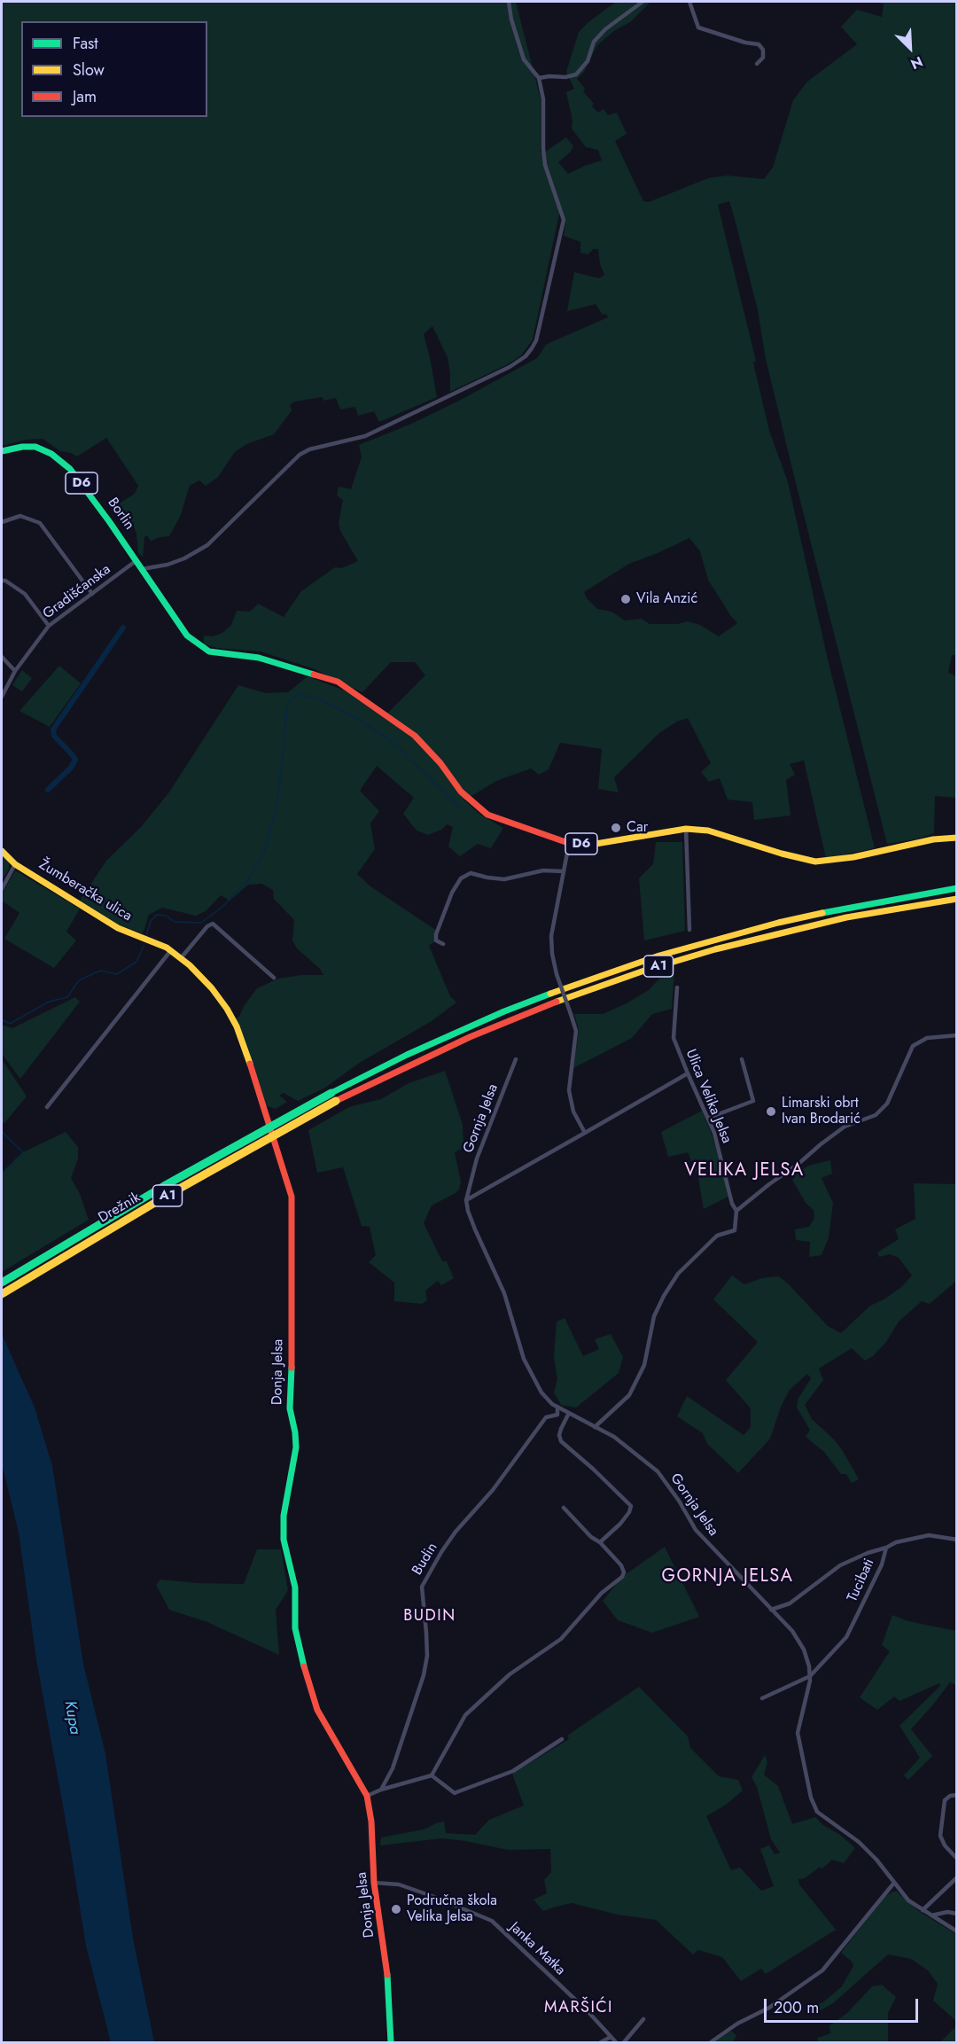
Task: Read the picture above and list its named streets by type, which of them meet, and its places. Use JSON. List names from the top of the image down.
{
  "streets": {
    "main road": [
      "D6",
      "Borlin",
      "Žumberačka ulica",
      "A1",
      "Drežnik",
      "Donja Jelsa"
    ],
    "street": [
      "Gradišćanska",
      "Ulica Velika Jelsa",
      "Gornja Jelsa",
      "Budin",
      "Tucibati",
      "Janka Matka"
    ]
  },
  "crossings": [
    ["D6", "Borlin"],
    ["D6", "Gradišćanska"],
    ["Borlin", "Gradišćanska"],
    ["Žumberačka ulica", "Donja Jelsa"],
    ["Gornja Jelsa", "Budin"],
    ["Gornja Jelsa", "Tucibati"],
    ["Donja Jelsa", "Janka Matka"]
  ],
  "districts": [
    "VELIKA JELSA",
    "GORNJA JELSA",
    "BUDIN",
    "MARŠIĆI"
  ],
  "water": ["Kupa"],
  "places": [
    "Vila Anzić",
    "Car",
    "Limarski obrt Ivan Brodarić",
    "Područna škola Velika Jelsa"
  ],
  "legend": ["Fast", "Slow", "Jam"],
  "scale_bar": "200 m",
  "north": "bottom right"
}
